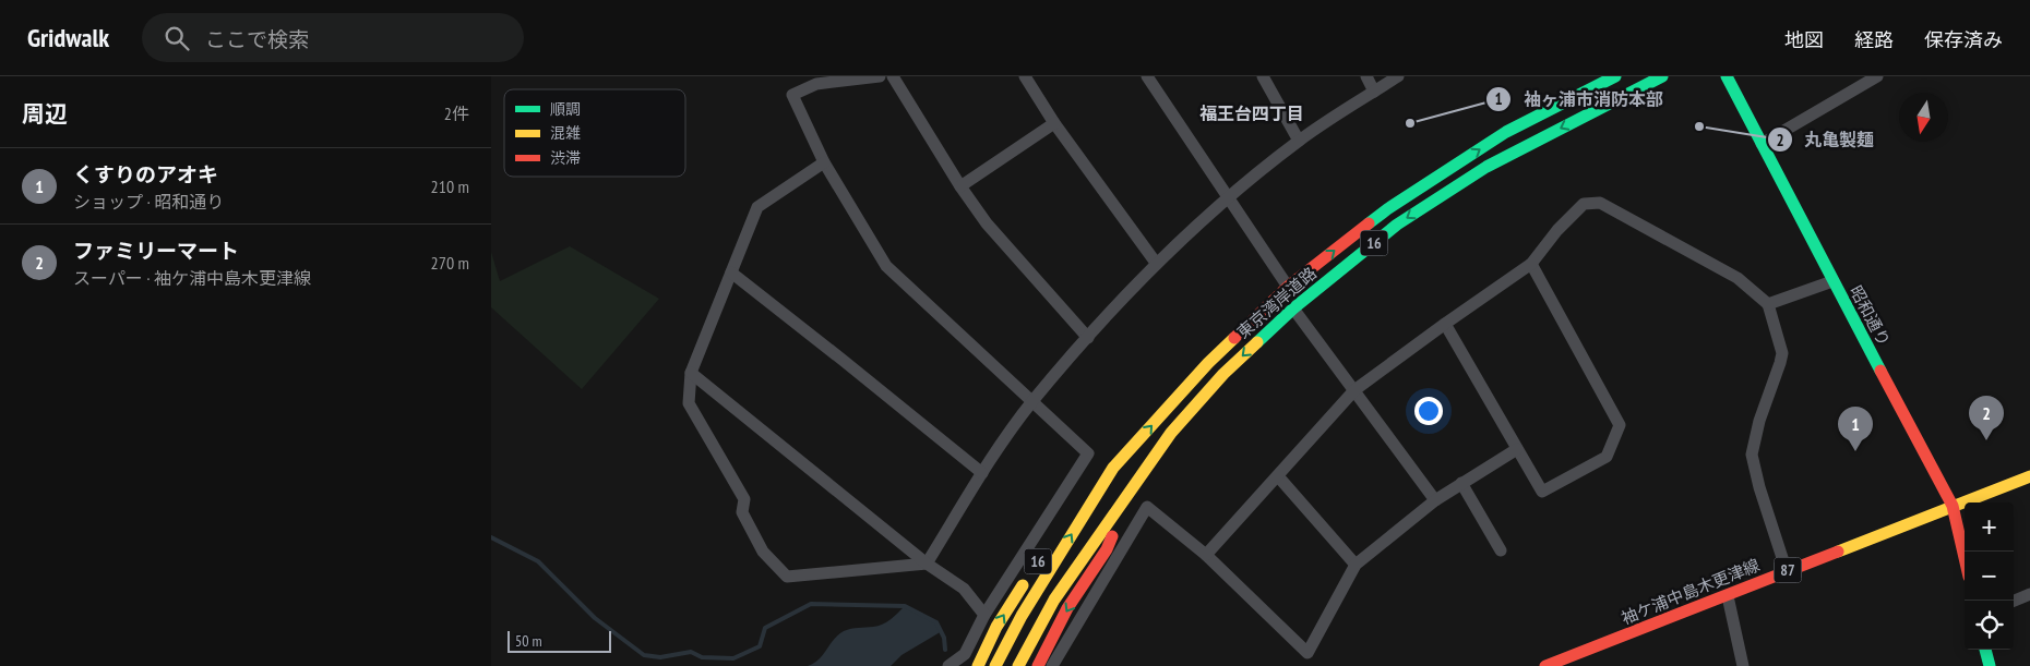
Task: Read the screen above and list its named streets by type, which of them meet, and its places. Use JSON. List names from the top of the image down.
{
  "streets": {
    "main road": [
      "16",
      "東京湾岸道路",
      "昭和通り",
      "87",
      "袖ケ浦中島木更津線"
    ]
  },
  "crossings": [
    ["16", "東京湾岸道路"],
    ["昭和通り", "袖ケ浦中島木更津線"]
  ],
  "districts": ["福王台四丁目"],
  "places": ["袖ヶ浦市消防本部", "丸亀製麺"],
  "legend": ["順調", "混雑", "渋滞"],
  "scale_bar": "50 m",
  "north": "bottom",
  "page": {
    "header": "Gridwalk",
    "search": "ここで検索",
    "nav": ["地図", "経路", "保存済み"],
    "heading": ["周辺", "2件"],
    "list": [
      {
        "mark": "1",
        "name": "くすりのアオキ",
        "note": "ショップ · 昭和通り",
        "value": "210 m"
      },
      {
        "mark": "2",
        "name": "ファミリーマート",
        "note": "スーパー · 袖ケ浦中島木更津線",
        "value": "270 m"
      }
    ],
    "pins": ["2", "1"],
    "map_buttons": ["+", "−"],
    "scale": "50 m"
  }
}
